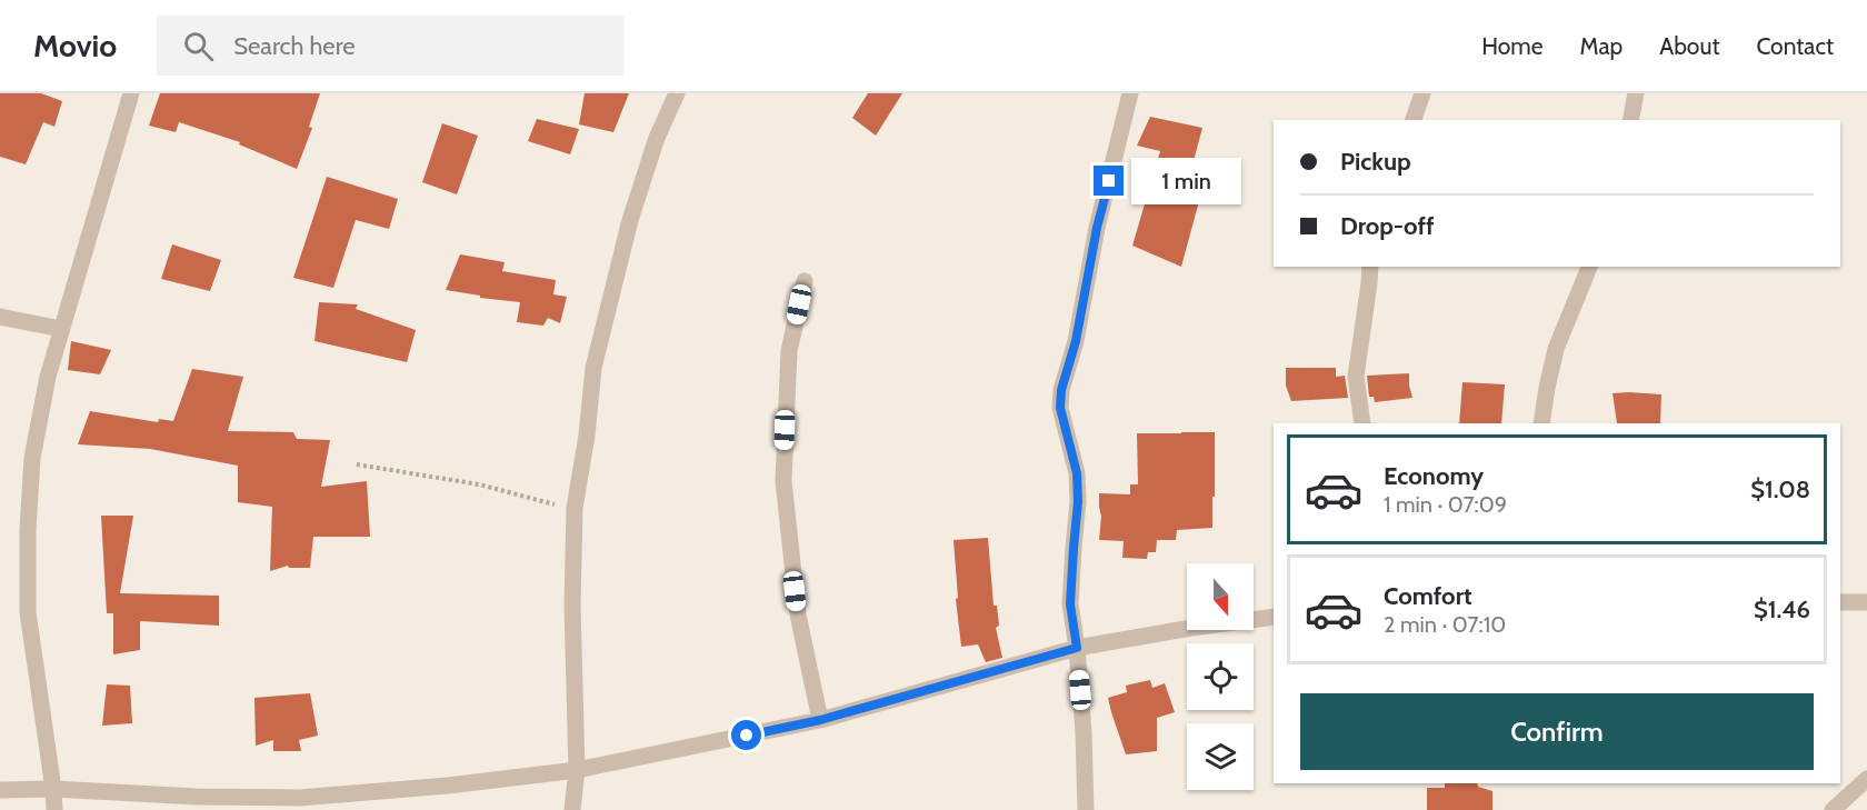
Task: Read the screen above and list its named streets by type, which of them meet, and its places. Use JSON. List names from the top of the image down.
{
  "north": "bottom",
  "page": {
    "header": "Movio",
    "search": "Search here",
    "nav": [
      "Home",
      "Map",
      "About",
      "Contact"
    ],
    "banner": ["Pickup", "Drop-off"],
    "bubble": "1 min",
    "list": [
      {
        "name": "Economy",
        "note": "1 min · 07:09",
        "value": "$1.08"
      },
      {
        "name": "Comfort",
        "note": "2 min · 07:10",
        "value": "$1.46"
      }
    ],
    "buttons": "Confirm"
  }
}
